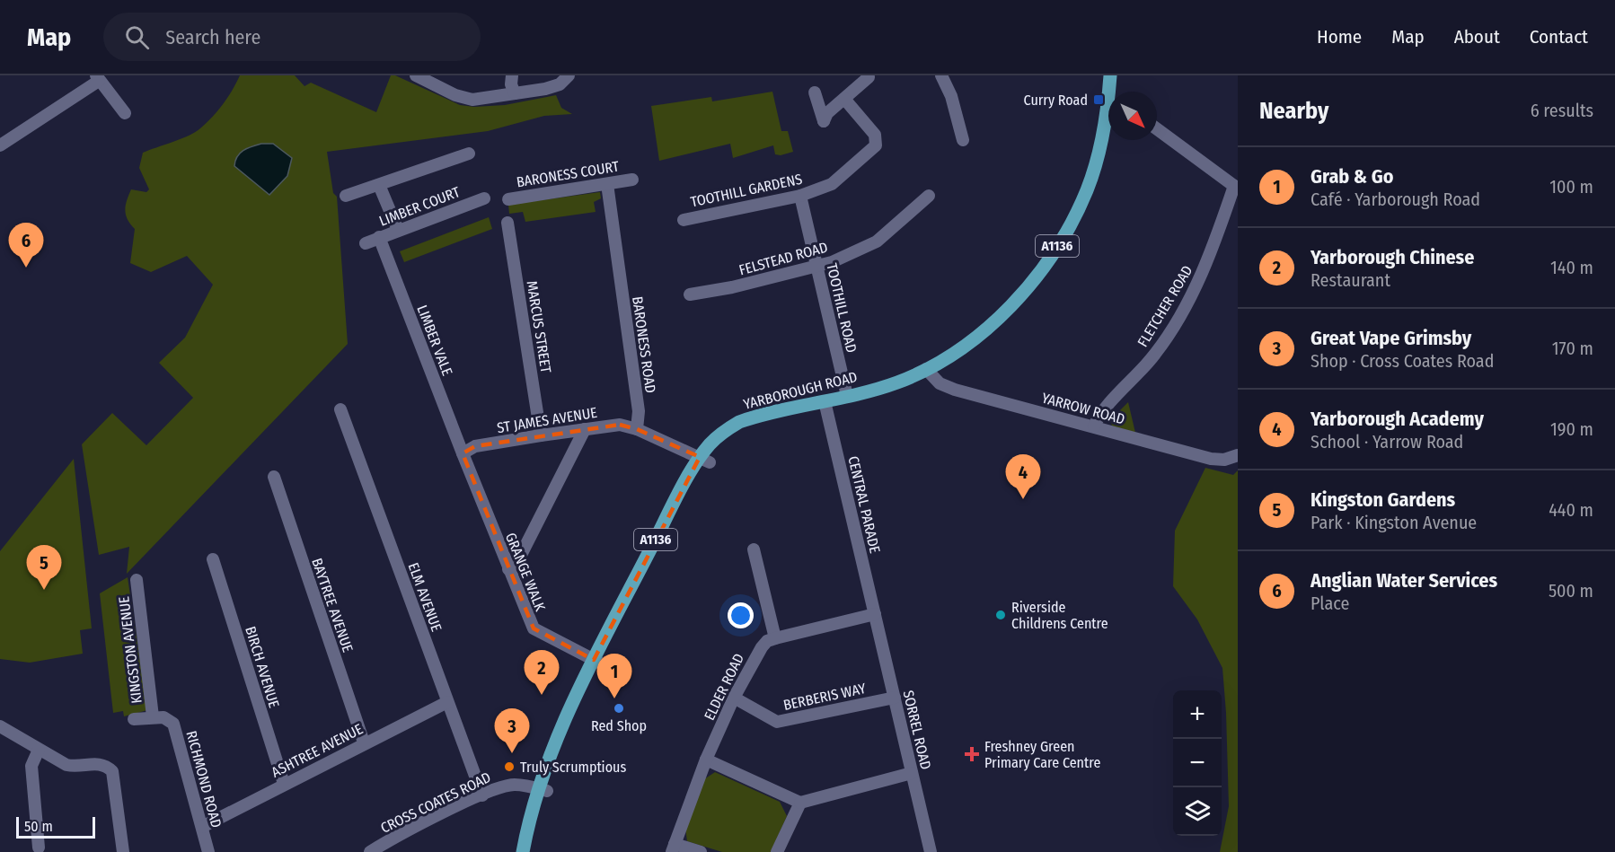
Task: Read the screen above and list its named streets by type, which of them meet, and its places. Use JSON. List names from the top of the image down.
{
  "streets": {
    "main road": ["A1136", "YARBOROUGH ROAD"],
    "street": [
      "BARONESS COURT",
      "TOOTHILL GARDENS",
      "LIMBER COURT",
      "FELSTEAD ROAD",
      "FLETCHER ROAD",
      "TOOTHILL ROAD",
      "MARCUS STREET",
      "LIMBER VALE",
      "BARONESS ROAD",
      "YARROW ROAD",
      "ST JAMES AVENUE",
      "CENTRAL PARADE",
      "GRANGE WALK",
      "ELM AVENUE",
      "BAYTREE AVENUE",
      "KINGSTON AVENUE",
      "BIRCH AVENUE",
      "ELDER ROAD",
      "BERBERIS WAY",
      "SORREL ROAD",
      "ASHTREE AVENUE",
      "RICHMOND ROAD",
      "CROSS COATES ROAD"
    ]
  },
  "crossings": [
    ["BARONESS COURT", "BARONESS ROAD"],
    ["TOOTHILL GARDENS", "TOOTHILL ROAD"],
    ["LIMBER COURT", "LIMBER VALE"],
    ["FELSTEAD ROAD", "TOOTHILL ROAD"],
    ["FLETCHER ROAD", "YARROW ROAD"],
    ["TOOTHILL ROAD", "YARBOROUGH ROAD"],
    ["MARCUS STREET", "ST JAMES AVENUE"],
    ["LIMBER VALE", "ST JAMES AVENUE"],
    ["LIMBER VALE", "GRANGE WALK"],
    ["BARONESS ROAD", "ST JAMES AVENUE"],
    ["YARBOROUGH ROAD", "YARROW ROAD"],
    ["YARBOROUGH ROAD", "CENTRAL PARADE"],
    ["YARBOROUGH ROAD", "GRANGE WALK"],
    ["YARBOROUGH ROAD", "CROSS COATES ROAD"],
    ["ST JAMES AVENUE", "GRANGE WALK"],
    ["CENTRAL PARADE", "SORREL ROAD"],
    ["ELM AVENUE", "ASHTREE AVENUE"],
    ["ELM AVENUE", "CROSS COATES ROAD"],
    ["BAYTREE AVENUE", "ASHTREE AVENUE"],
    ["KINGSTON AVENUE", "RICHMOND ROAD"],
    ["BIRCH AVENUE", "ASHTREE AVENUE"],
    ["ELDER ROAD", "BERBERIS WAY"],
    ["BERBERIS WAY", "SORREL ROAD"],
    ["ASHTREE AVENUE", "RICHMOND ROAD"]
  ],
  "places": {
    "transit": ["Curry Road"],
    "other": ["Riverside Childrens Centre", "Red Shop", "Truly Scrumptious"],
    "health": ["Freshney Green Primary Care Centre"]
  },
  "scale_bar": "50 m",
  "north": "bottom right",
  "page": {
    "header": "Map",
    "search": "Search here",
    "nav": [
      "Home",
      "Map",
      "About",
      "Contact"
    ],
    "heading": ["Nearby", "6 results"],
    "list": [
      {
        "mark": "1",
        "name": "Grab & Go",
        "note": "Café · Yarborough Road",
        "value": "100 m"
      },
      {
        "mark": "2",
        "name": "Yarborough Chinese",
        "note": "Restaurant",
        "value": "140 m"
      },
      {
        "mark": "3",
        "name": "Great Vape Grimsby",
        "note": "Shop · Cross Coates Road",
        "value": "170 m"
      },
      {
        "mark": "4",
        "name": "Yarborough Academy",
        "note": "School · Yarrow Road",
        "value": "190 m"
      },
      {
        "mark": "5",
        "name": "Kingston Gardens",
        "note": "Park · Kingston Avenue",
        "value": "440 m"
      },
      {
        "mark": "6",
        "name": "Anglian Water Services",
        "note": "Place",
        "value": "500 m"
      }
    ],
    "pins": [
      "6",
      "4",
      "5",
      "2",
      "1",
      "3"
    ],
    "map_buttons": ["+", "−"],
    "scale": "50 m"
  }
}
